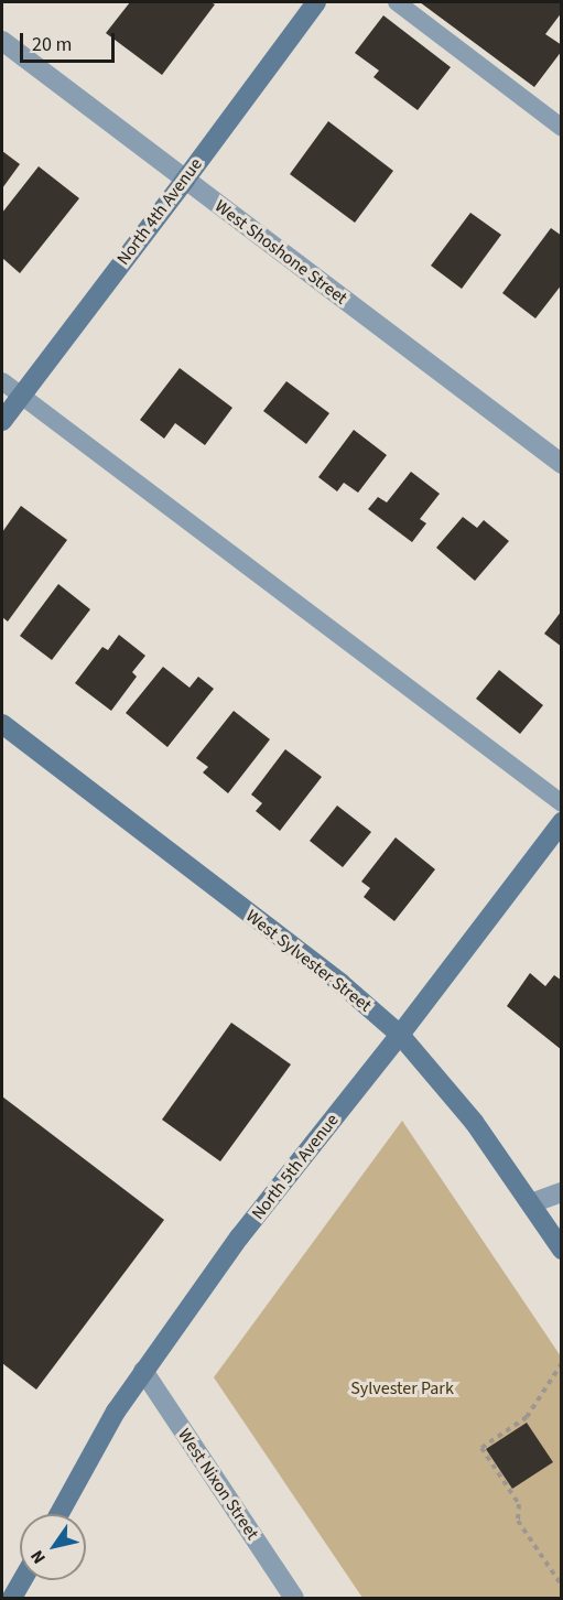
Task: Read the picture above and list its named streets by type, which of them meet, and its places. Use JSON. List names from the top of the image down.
{
  "streets": {
    "street": [
      "North 4th Avenue",
      "West Shoshone Street",
      "West Sylvester Street",
      "North 5th Avenue",
      "West Nixon Street"
    ]
  },
  "crossings": [
    ["North 4th Avenue", "West Shoshone Street"],
    ["West Sylvester Street", "North 5th Avenue"],
    ["North 5th Avenue", "West Nixon Street"]
  ],
  "parks": ["Sylvester Park"],
  "scale_bar": "20 m",
  "north": "bottom left"
}
